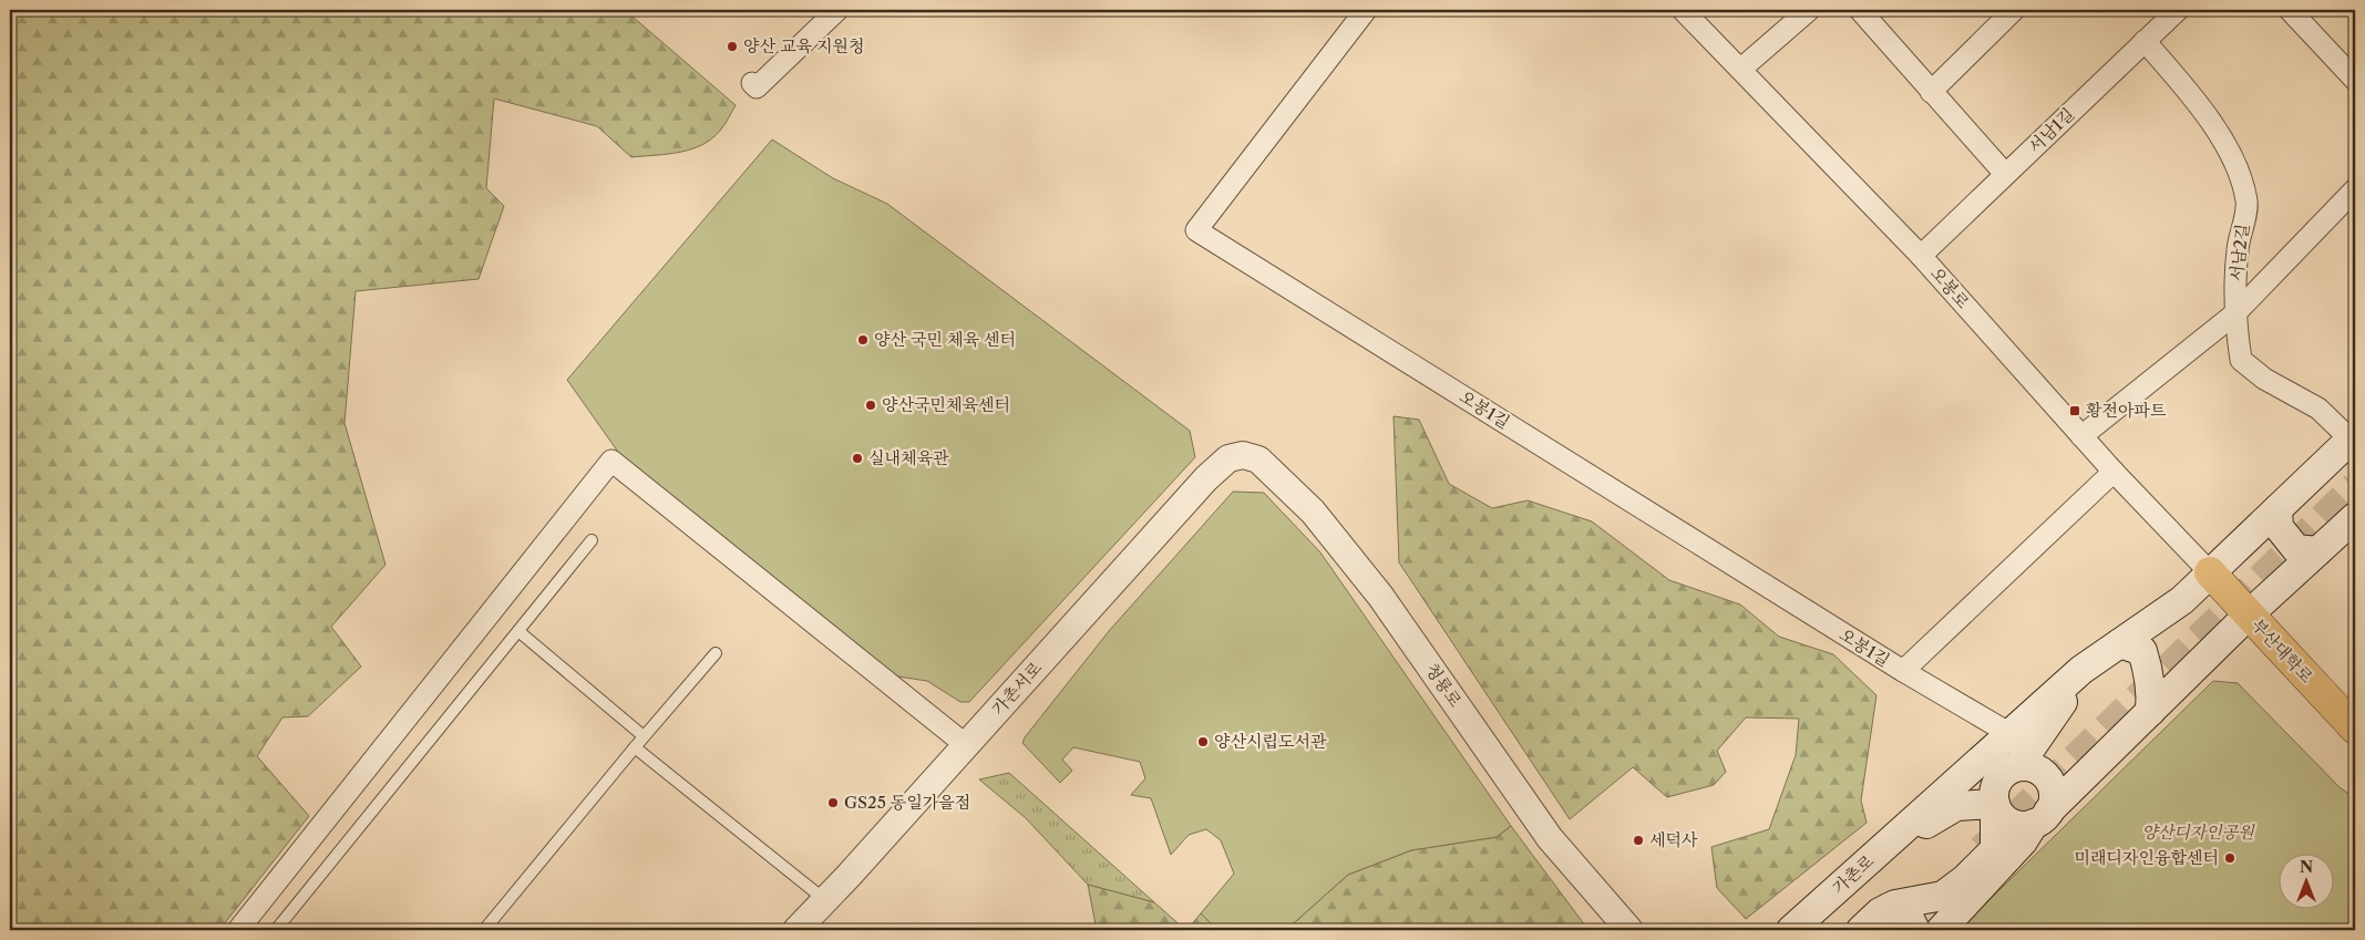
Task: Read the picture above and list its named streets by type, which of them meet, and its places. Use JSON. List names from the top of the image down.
{
  "streets": {
    "main road": ["부산대학로", "가촌로"],
    "street": [
      "서남1길",
      "서남2길",
      "오봉로",
      "오봉1길",
      "청룡로",
      "가촌서로"
    ]
  },
  "crossings": [
    ["서남1길", "서남2길"],
    ["서남1길", "오봉로"],
    ["서남2길", "가촌로"],
    ["오봉로", "부산대학로"],
    ["오봉로", "가촌로"],
    ["오봉1길", "가촌로"],
    ["부산대학로", "가촌로"],
    ["청룡로", "가촌서로"]
  ],
  "parks": ["양산디자인공원"],
  "places": {
    "other": [
      "양산 교육 지원청",
      "양산 국민 체육 센터",
      "양산국민체육센터",
      "실내체육관",
      "양산시립도서관",
      "GS25 동일가을점",
      "세덕사",
      "미래디자인융합센터"
    ],
    "transit": ["황전아파트"]
  },
  "north": "top"
}
